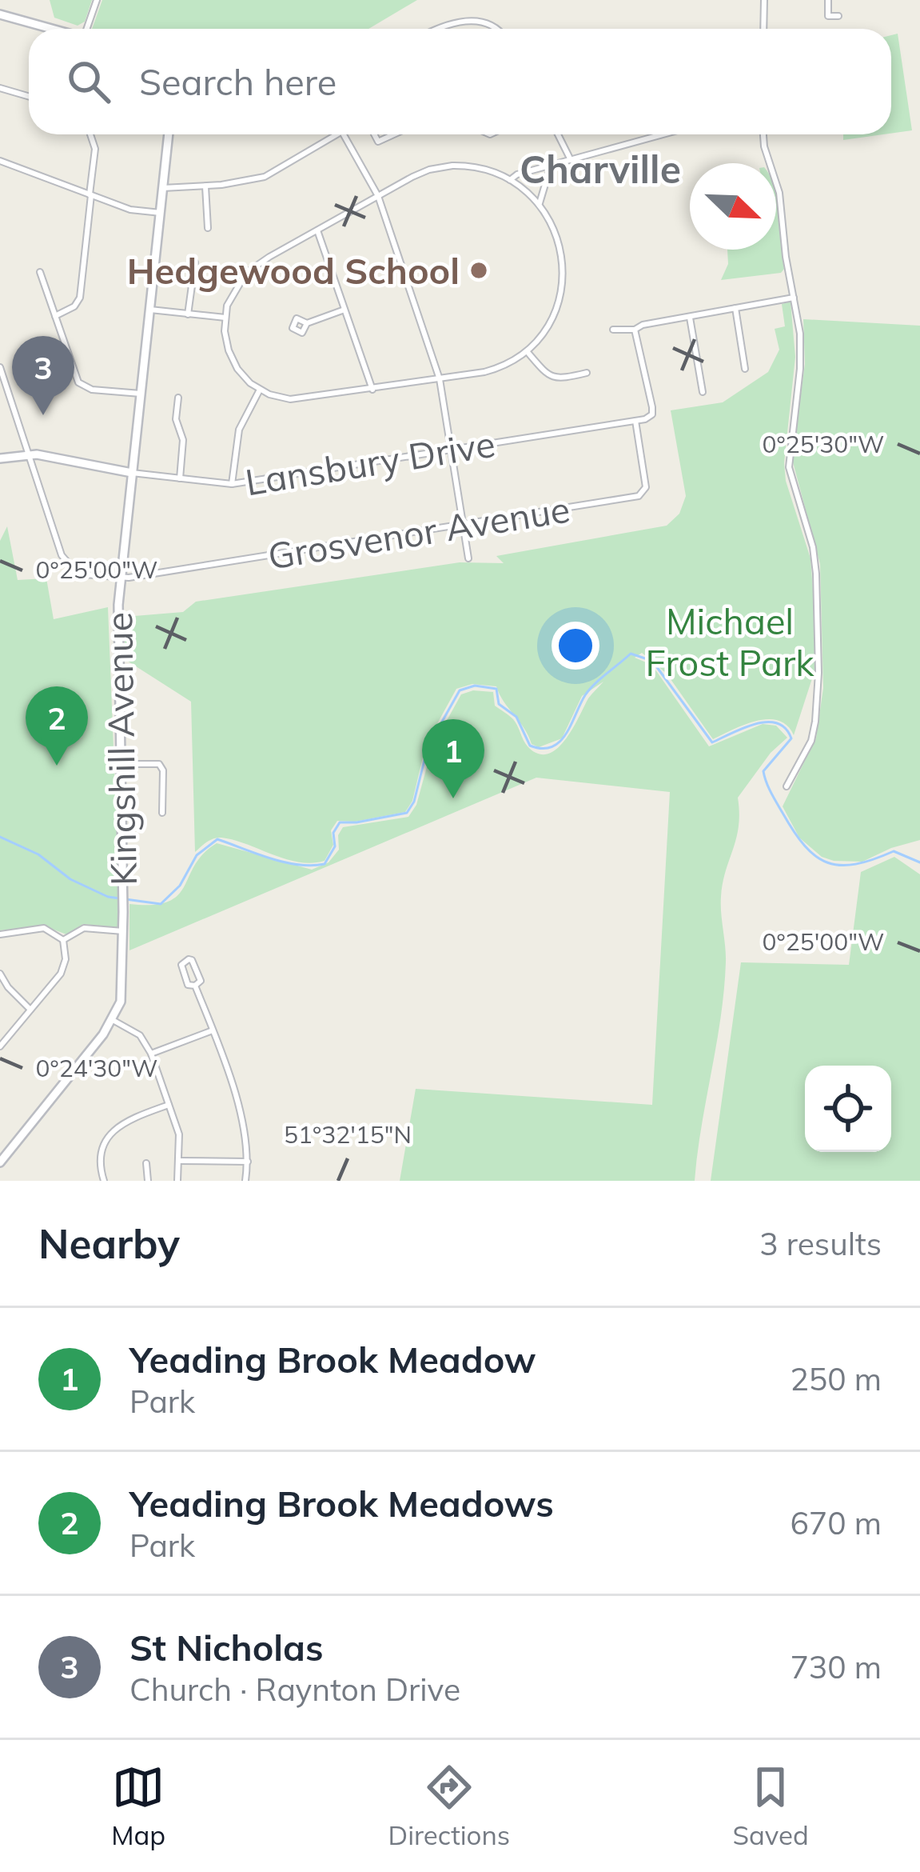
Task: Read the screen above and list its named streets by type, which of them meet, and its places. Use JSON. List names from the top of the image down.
{
  "streets": {
    "street": ["Lansbury Drive", "Grosvenor Avenue", "Kingshill Avenue"]
  },
  "crossings": [
    ["Lansbury Drive", "Grosvenor Avenue"],
    ["Lansbury Drive", "Kingshill Avenue"],
    ["Grosvenor Avenue", "Kingshill Avenue"]
  ],
  "districts": ["Charville"],
  "parks": ["Michael Frost Park"],
  "places": ["Hedgewood School"],
  "north": "bottom right",
  "page": {
    "search": "Search here",
    "pins": ["3", "2", "1"],
    "heading": ["Nearby", "3 results"],
    "list": [
      {
        "mark": "1",
        "name": "Yeading Brook Meadow",
        "note": "Park",
        "value": "250 m"
      },
      {
        "mark": "2",
        "name": "Yeading Brook Meadows",
        "note": "Park",
        "value": "670 m"
      },
      {
        "mark": "3",
        "name": "St Nicholas",
        "note": "Church · Raynton Drive",
        "value": "730 m"
      }
    ],
    "nav": ["Map", "Directions", "Saved"]
  },
  "coordinates": [
    "0°25'30\"W",
    "0°25'00\"W",
    "0°24'30\"W",
    "51°32'15\"N"
  ]
}
